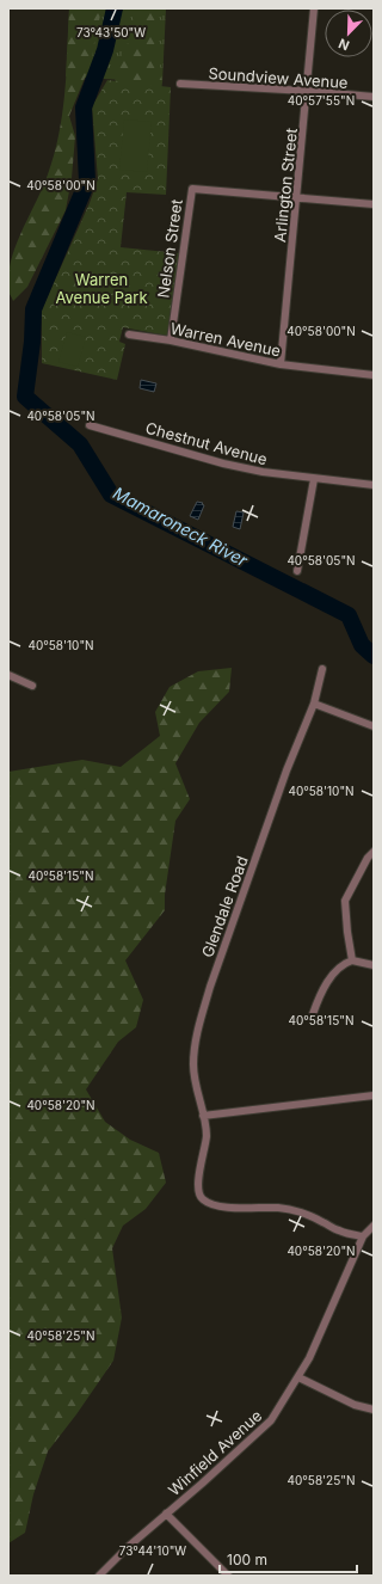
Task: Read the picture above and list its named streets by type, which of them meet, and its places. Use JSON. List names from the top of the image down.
{
  "streets": {
    "street": [
      "Soundview Avenue",
      "Arlington Street",
      "Nelson Street",
      "Warren Avenue",
      "Chestnut Avenue",
      "Glendale Road",
      "Winfield Avenue"
    ]
  },
  "crossings": [
    ["Soundview Avenue", "Arlington Street"],
    ["Arlington Street", "Nelson Street"],
    ["Arlington Street", "Warren Avenue"],
    ["Nelson Street", "Warren Avenue"],
    ["Glendale Road", "Winfield Avenue"]
  ],
  "water": ["Mamaroneck River"],
  "parks": ["Warren Avenue Park"],
  "scale_bar": "100 m",
  "north": "bottom left",
  "coordinates": [
    "73°43'50\"W",
    "40°57'55\"N",
    "40°58'00\"N",
    "40°58'05\"N",
    "40°58'10\"N",
    "40°58'15\"N",
    "40°58'20\"N",
    "40°58'25\"N",
    "73°44'10\"W"
  ]
}
